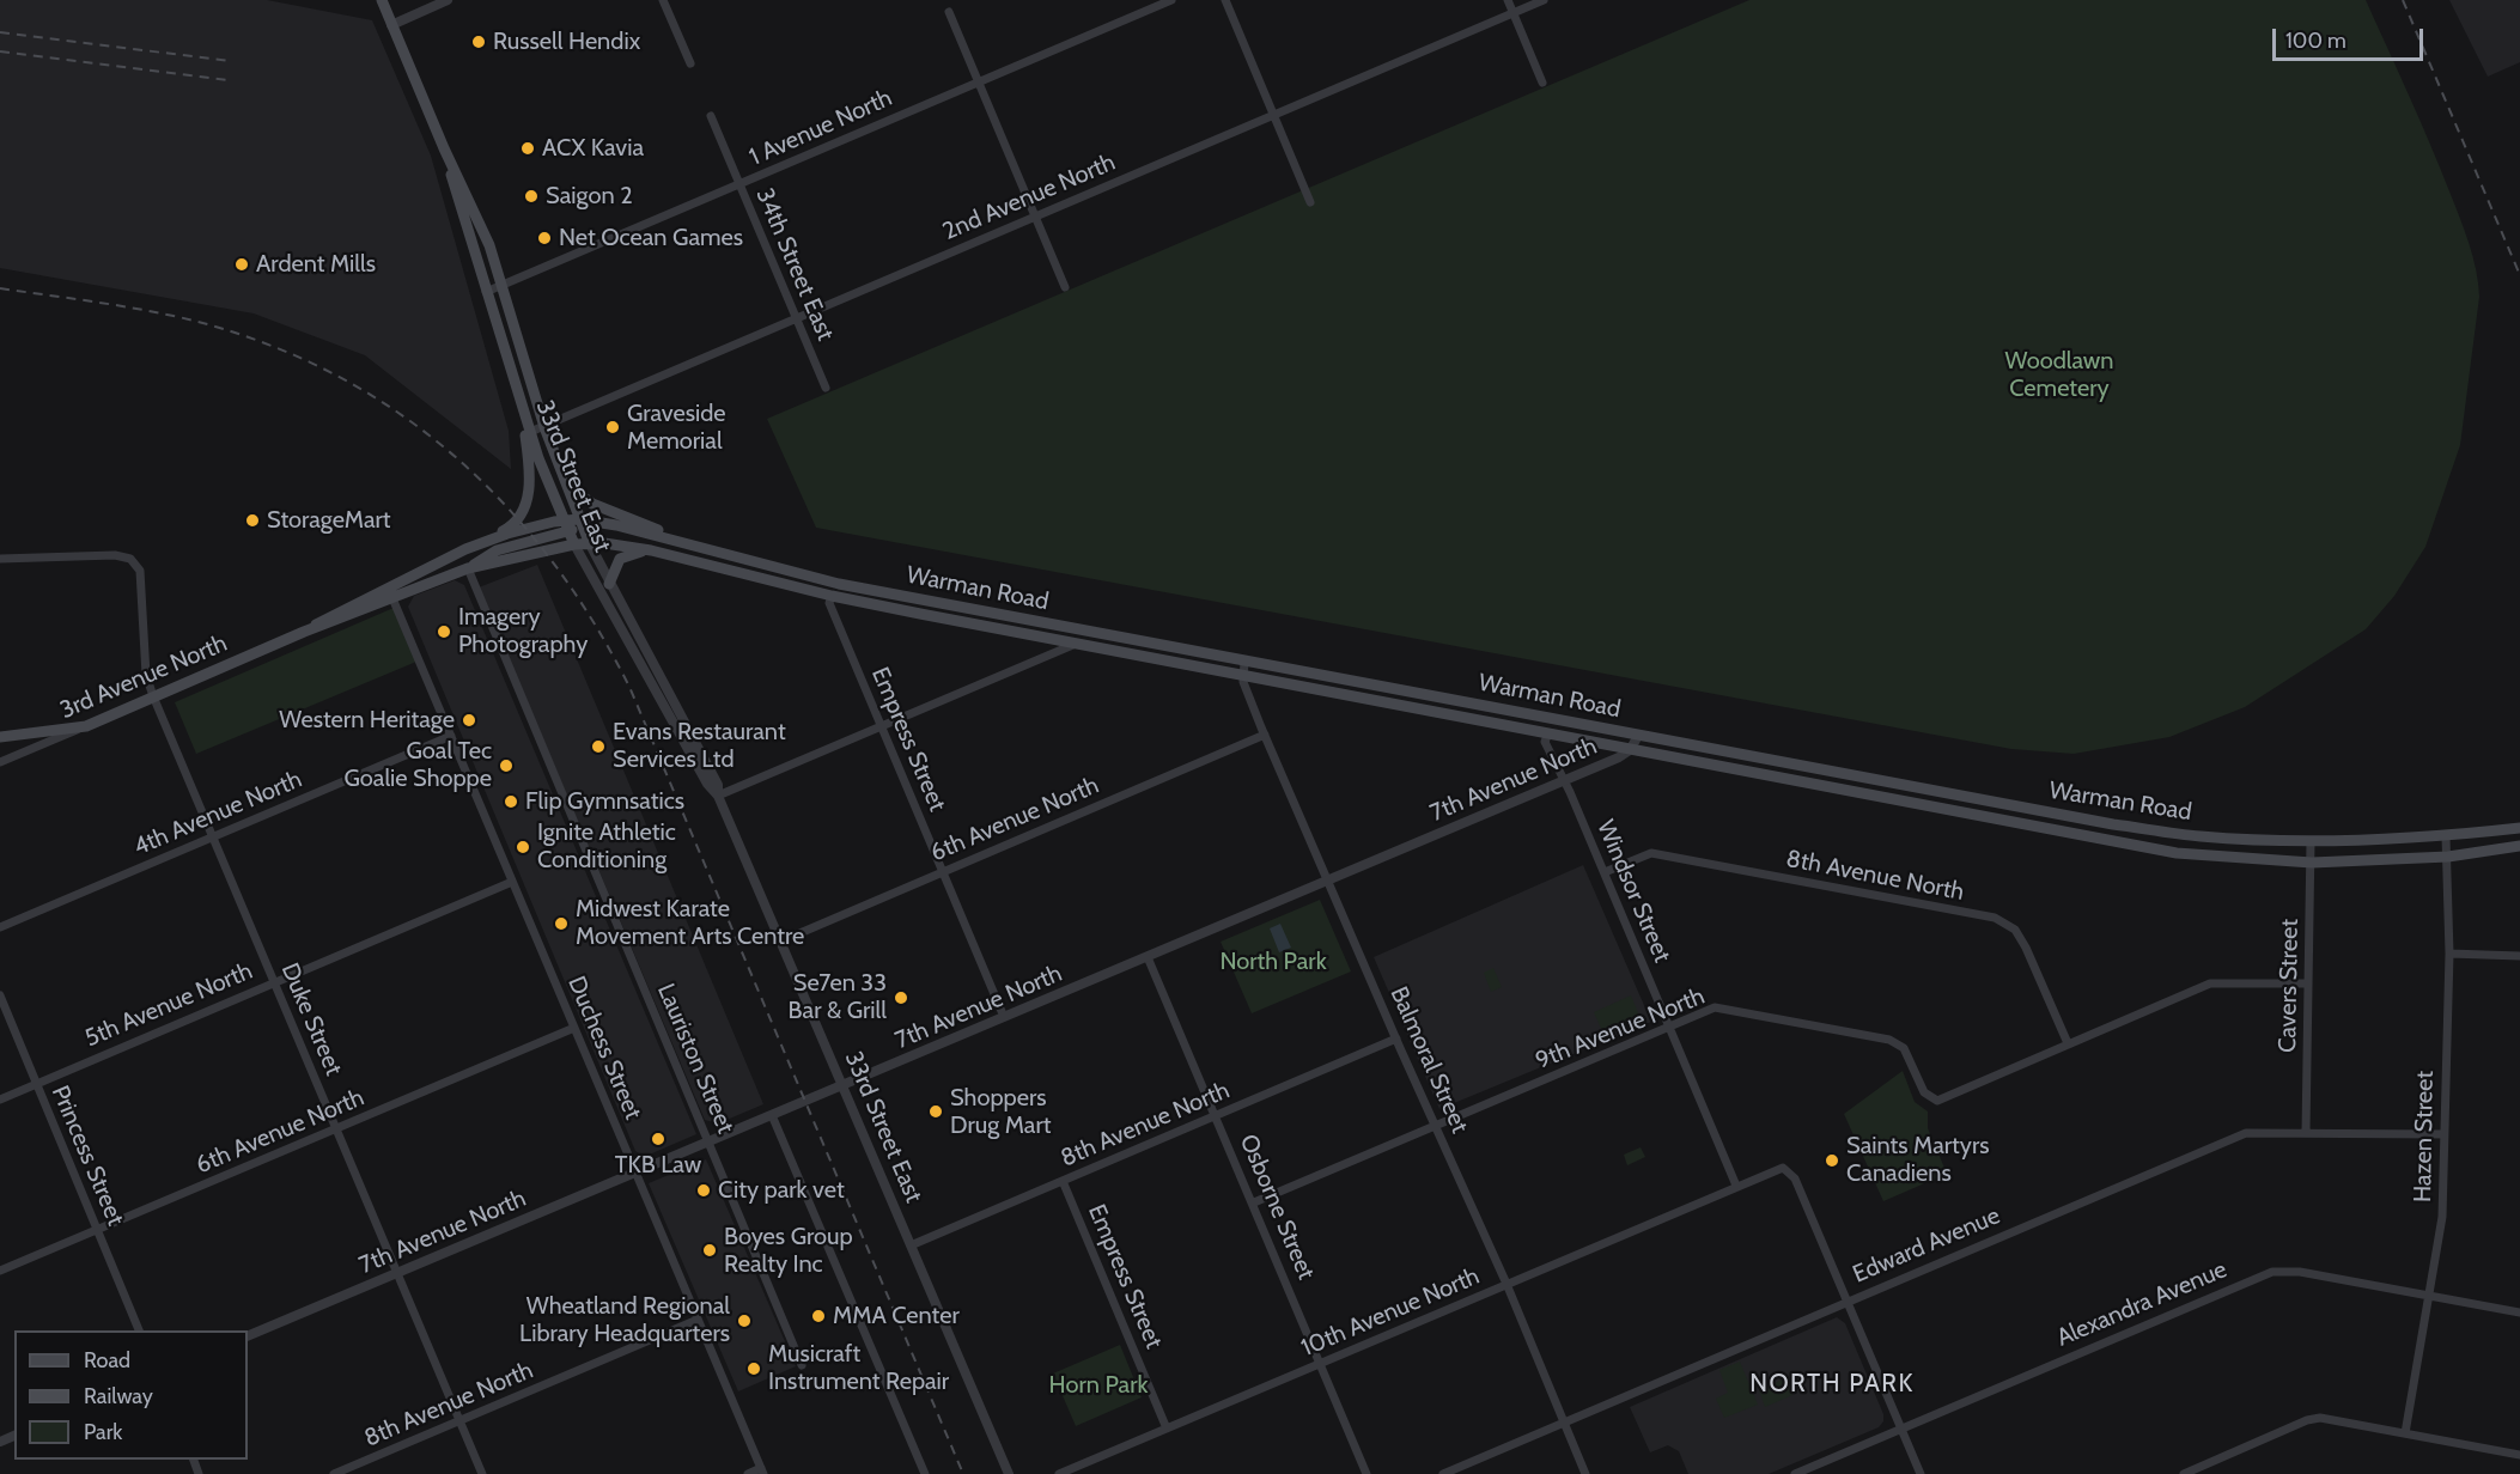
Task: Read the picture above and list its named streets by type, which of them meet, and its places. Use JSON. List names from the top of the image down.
{
  "streets": {
    "main road": ["33rd Street East", "Warman Road", "3rd Avenue North"],
    "street": [
      "1 Avenue North",
      "2nd Avenue North",
      "34th Street East",
      "Empress Street",
      "7th Avenue North",
      "4th Avenue North",
      "6th Avenue North",
      "8th Avenue North",
      "Windsor Street",
      "Cavers Street",
      "5th Avenue North",
      "Duke Street",
      "9th Avenue North",
      "Duchess Street",
      "Lauriston Street",
      "Balmoral Street",
      "Hazen Street",
      "Princess Street",
      "Osborne Street",
      "Edward Avenue",
      "Alexandra Avenue",
      "10th Avenue North"
    ]
  },
  "crossings": [
    ["1 Avenue North", "34th Street East"],
    ["1 Avenue North", "33rd Street East"],
    ["2nd Avenue North", "34th Street East"],
    ["2nd Avenue North", "33rd Street East"],
    ["33rd Street East", "Warman Road"],
    ["33rd Street East", "3rd Avenue North"],
    ["33rd Street East", "7th Avenue North"],
    ["33rd Street East", "6th Avenue North"],
    ["33rd Street East", "8th Avenue North"],
    ["Warman Road", "3rd Avenue North"],
    ["Warman Road", "Empress Street"],
    ["Warman Road", "7th Avenue North"],
    ["Warman Road", "Windsor Street"],
    ["Warman Road", "Cavers Street"],
    ["Warman Road", "Balmoral Street"],
    ["Warman Road", "Hazen Street"],
    ["3rd Avenue North", "Duke Street"],
    ["3rd Avenue North", "Duchess Street"],
    ["3rd Avenue North", "Lauriston Street"],
    ["Empress Street", "7th Avenue North"],
    ["Empress Street", "6th Avenue North"],
    ["Empress Street", "8th Avenue North"],
    ["Empress Street", "10th Avenue North"],
    ["7th Avenue North", "Windsor Street"],
    ["7th Avenue North", "Duke Street"],
    ["7th Avenue North", "Duchess Street"],
    ["7th Avenue North", "Lauriston Street"],
    ["7th Avenue North", "Balmoral Street"],
    ["7th Avenue North", "Osborne Street"],
    ["4th Avenue North", "Duke Street"],
    ["4th Avenue North", "Duchess Street"],
    ["6th Avenue North", "Duke Street"],
    ["6th Avenue North", "Duchess Street"],
    ["6th Avenue North", "Balmoral Street"],
    ["6th Avenue North", "Princess Street"],
    ["8th Avenue North", "Windsor Street"],
    ["8th Avenue North", "Duke Street"],
    ["8th Avenue North", "9th Avenue North"],
    ["8th Avenue North", "Duchess Street"],
    ["8th Avenue North", "Balmoral Street"],
    ["8th Avenue North", "Osborne Street"],
    ["Windsor Street", "9th Avenue North"],
    ["Windsor Street", "10th Avenue North"],
    ["Cavers Street", "9th Avenue North"],
    ["Cavers Street", "Edward Avenue"],
    ["5th Avenue North", "Duke Street"],
    ["5th Avenue North", "Duchess Street"],
    ["5th Avenue North", "Princess Street"],
    ["9th Avenue North", "Balmoral Street"],
    ["9th Avenue North", "Osborne Street"],
    ["Balmoral Street", "Edward Avenue"],
    ["Balmoral Street", "10th Avenue North"],
    ["Hazen Street", "Edward Avenue"],
    ["Hazen Street", "Alexandra Avenue"],
    ["Osborne Street", "10th Avenue North"]
  ],
  "districts": ["NORTH PARK"],
  "parks": ["Woodlawn Cemetery", "North Park", "Horn Park"],
  "places": [
    "Russell Hendix",
    "ACX Kavia",
    "Saigon 2",
    "Net Ocean Games",
    "Ardent Mills",
    "Graveside Memorial",
    "StorageMart",
    "Imagery Photography",
    "Western Heritage",
    "Evans Restaurant Services Ltd",
    "Goal Tec Goalie Shoppe",
    "Flip Gymnsatics",
    "Ignite Athletic Conditioning",
    "Midwest Karate Movement Arts Centre",
    "Se7en 33 Bar & Grill",
    "Shoppers Drug Mart",
    "TKB Law",
    "Saints Martyrs Canadiens",
    "City park vet",
    "Boyes Group Realty Inc",
    "MMA Center",
    "Wheatland Regional Library Headquarters",
    "Musicraft Instrument Repair"
  ],
  "legend": ["Road", "Railway", "Park"],
  "scale_bar": "100 m"
}
